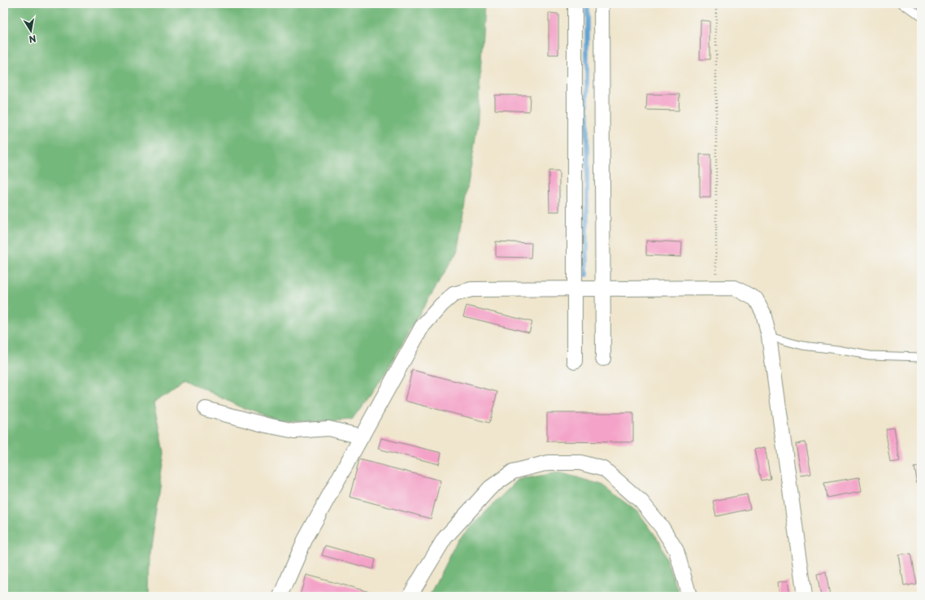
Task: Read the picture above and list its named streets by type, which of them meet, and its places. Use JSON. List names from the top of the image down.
{
  "north": "bottom"
}
